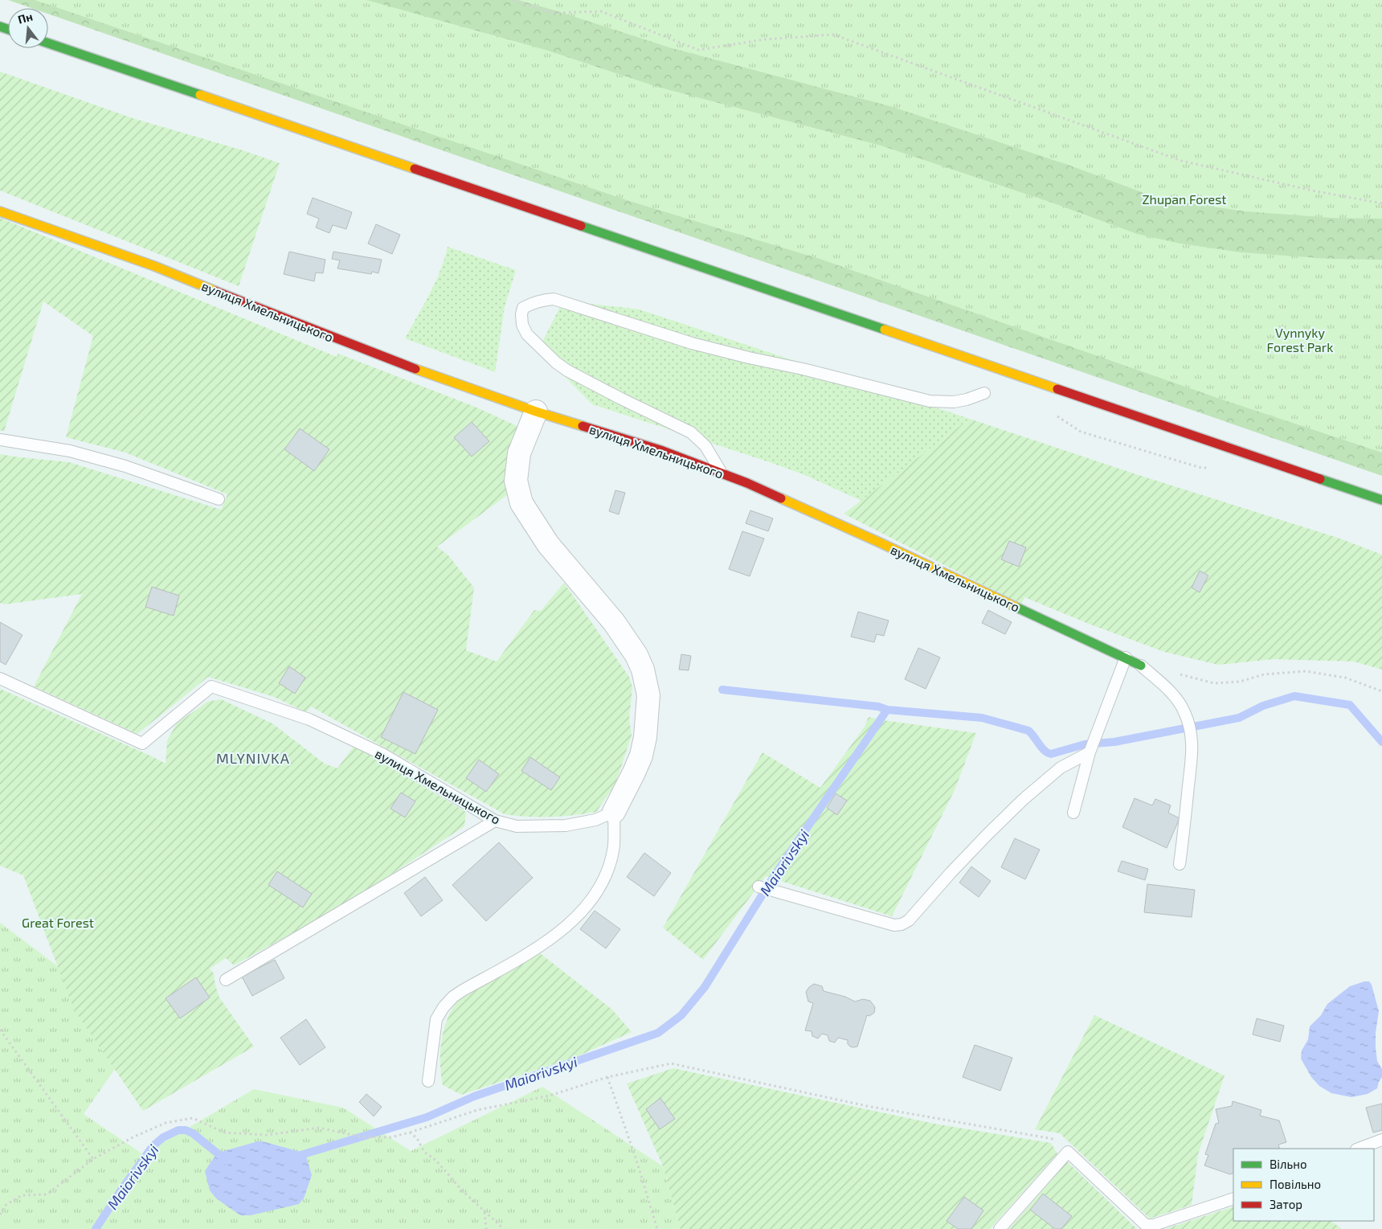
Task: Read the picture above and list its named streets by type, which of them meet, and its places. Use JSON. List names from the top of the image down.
{
  "streets": {
    "main road": ["вулиця Хмельницького"]
  },
  "districts": ["MLYNIVKA"],
  "water": ["Maiorivskyi"],
  "parks": ["Zhupan Forest", "Vynnyky Forest Park", "Great Forest"],
  "legend": ["Вільно", "Повільно", "Затор"],
  "north": "top"
}
